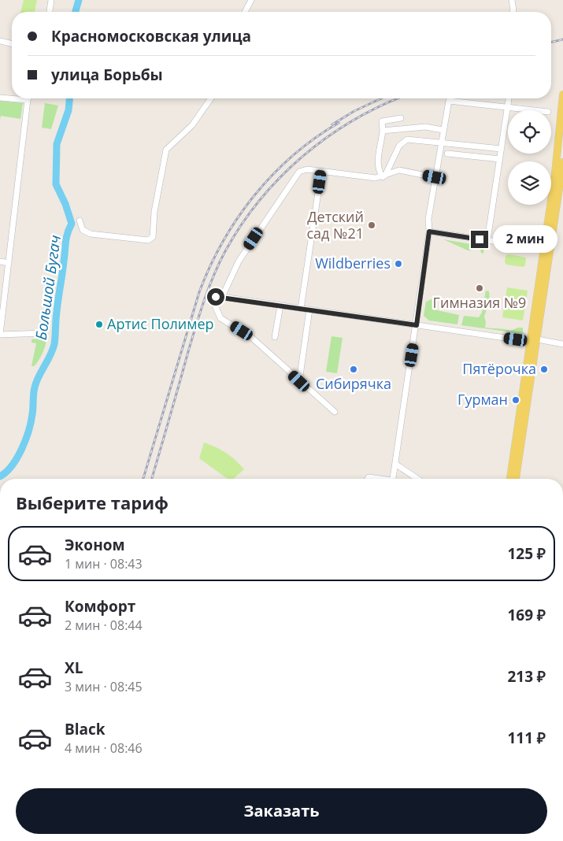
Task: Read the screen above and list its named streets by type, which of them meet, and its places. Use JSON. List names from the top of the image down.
{
  "water": ["Большой Бугач"],
  "places": [
    "Детский сад №21",
    "Wildberries",
    "Гимназия №9",
    "Артис Полимер",
    "Сибирячка",
    "Пятёрочка",
    "Гурман"
  ],
  "page": {
    "banner": ["Красномосковская улица", "улица Борьбы"],
    "bubble": "2 мин",
    "heading": "Выберите тариф",
    "list": [
      {
        "name": "Эконом",
        "note": "1 мин · 08:43",
        "value": "125 ₽"
      },
      {
        "name": "Комфорт",
        "note": "2 мин · 08:44",
        "value": "169 ₽"
      },
      {
        "name": "XL",
        "note": "3 мин · 08:45",
        "value": "213 ₽"
      },
      {
        "name": "Black",
        "note": "4 мин · 08:46",
        "value": "111 ₽"
      }
    ],
    "buttons": "Заказать"
  }
}
